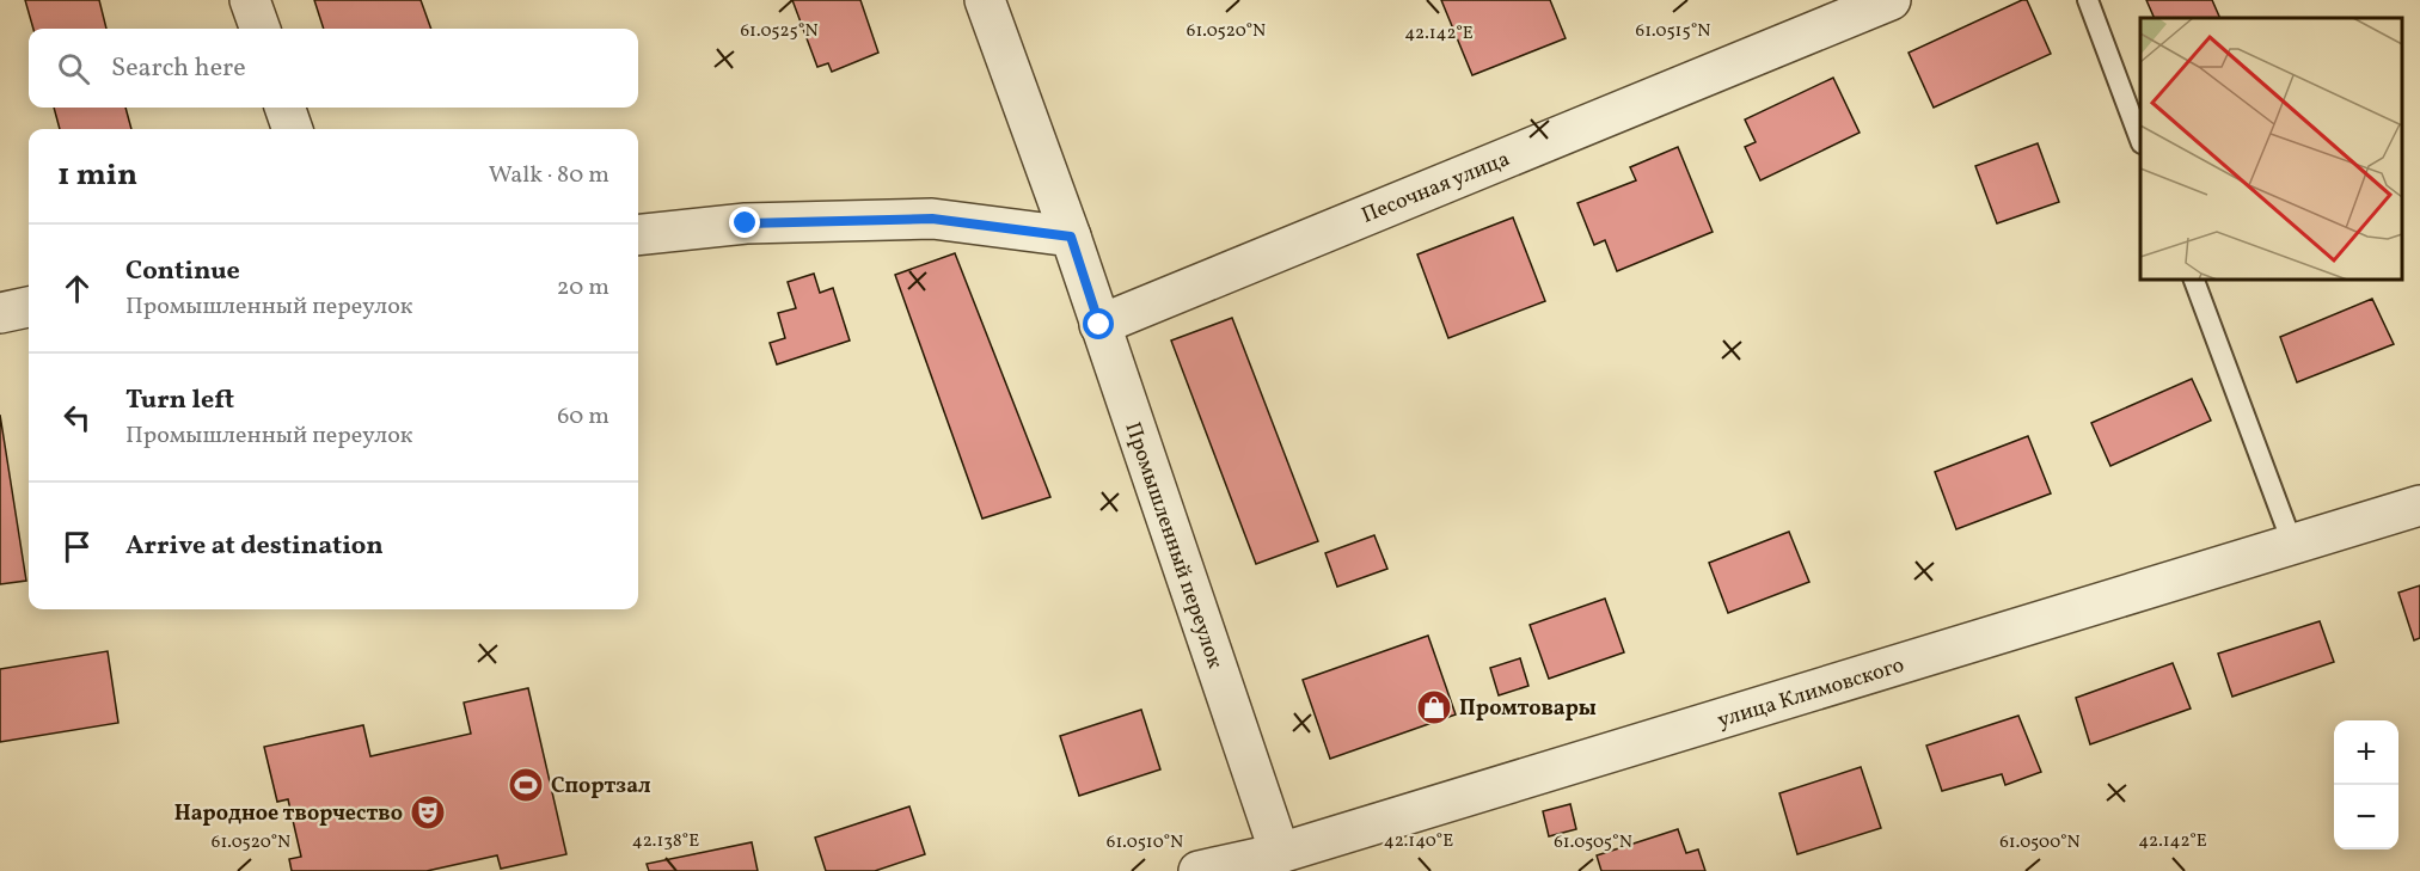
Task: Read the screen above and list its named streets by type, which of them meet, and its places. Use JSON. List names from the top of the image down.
{
  "streets": {
    "street": ["Песочная улица", "Промышленный переулок", "улица Климовского"]
  },
  "crossings": [
    ["Песочная улица", "Промышленный переулок"],
    ["Промышленный переулок", "улица Климовского"]
  ],
  "places": {
    "shop": ["Промтовары"],
    "sports": ["Спортзал"],
    "theatre": ["Народное творчество"]
  },
  "page": {
    "search": "Search here",
    "heading": ["1 min", "Walk · 80 m"],
    "list": [
      ["Continue", "Промышленный переулок", "20 m"],
      ["Turn left", "Промышленный переулок", "60 m"],
      "Arrive at destination"
    ],
    "map_buttons": ["+", "−"]
  },
  "coordinates": [
    "61.0525°N",
    "61.0520°N",
    "61.0515°N",
    "42.142°E",
    "42.138°E",
    "42.140°E",
    "61.0510°N",
    "61.0505°N",
    "61.0500°N"
  ]
}
